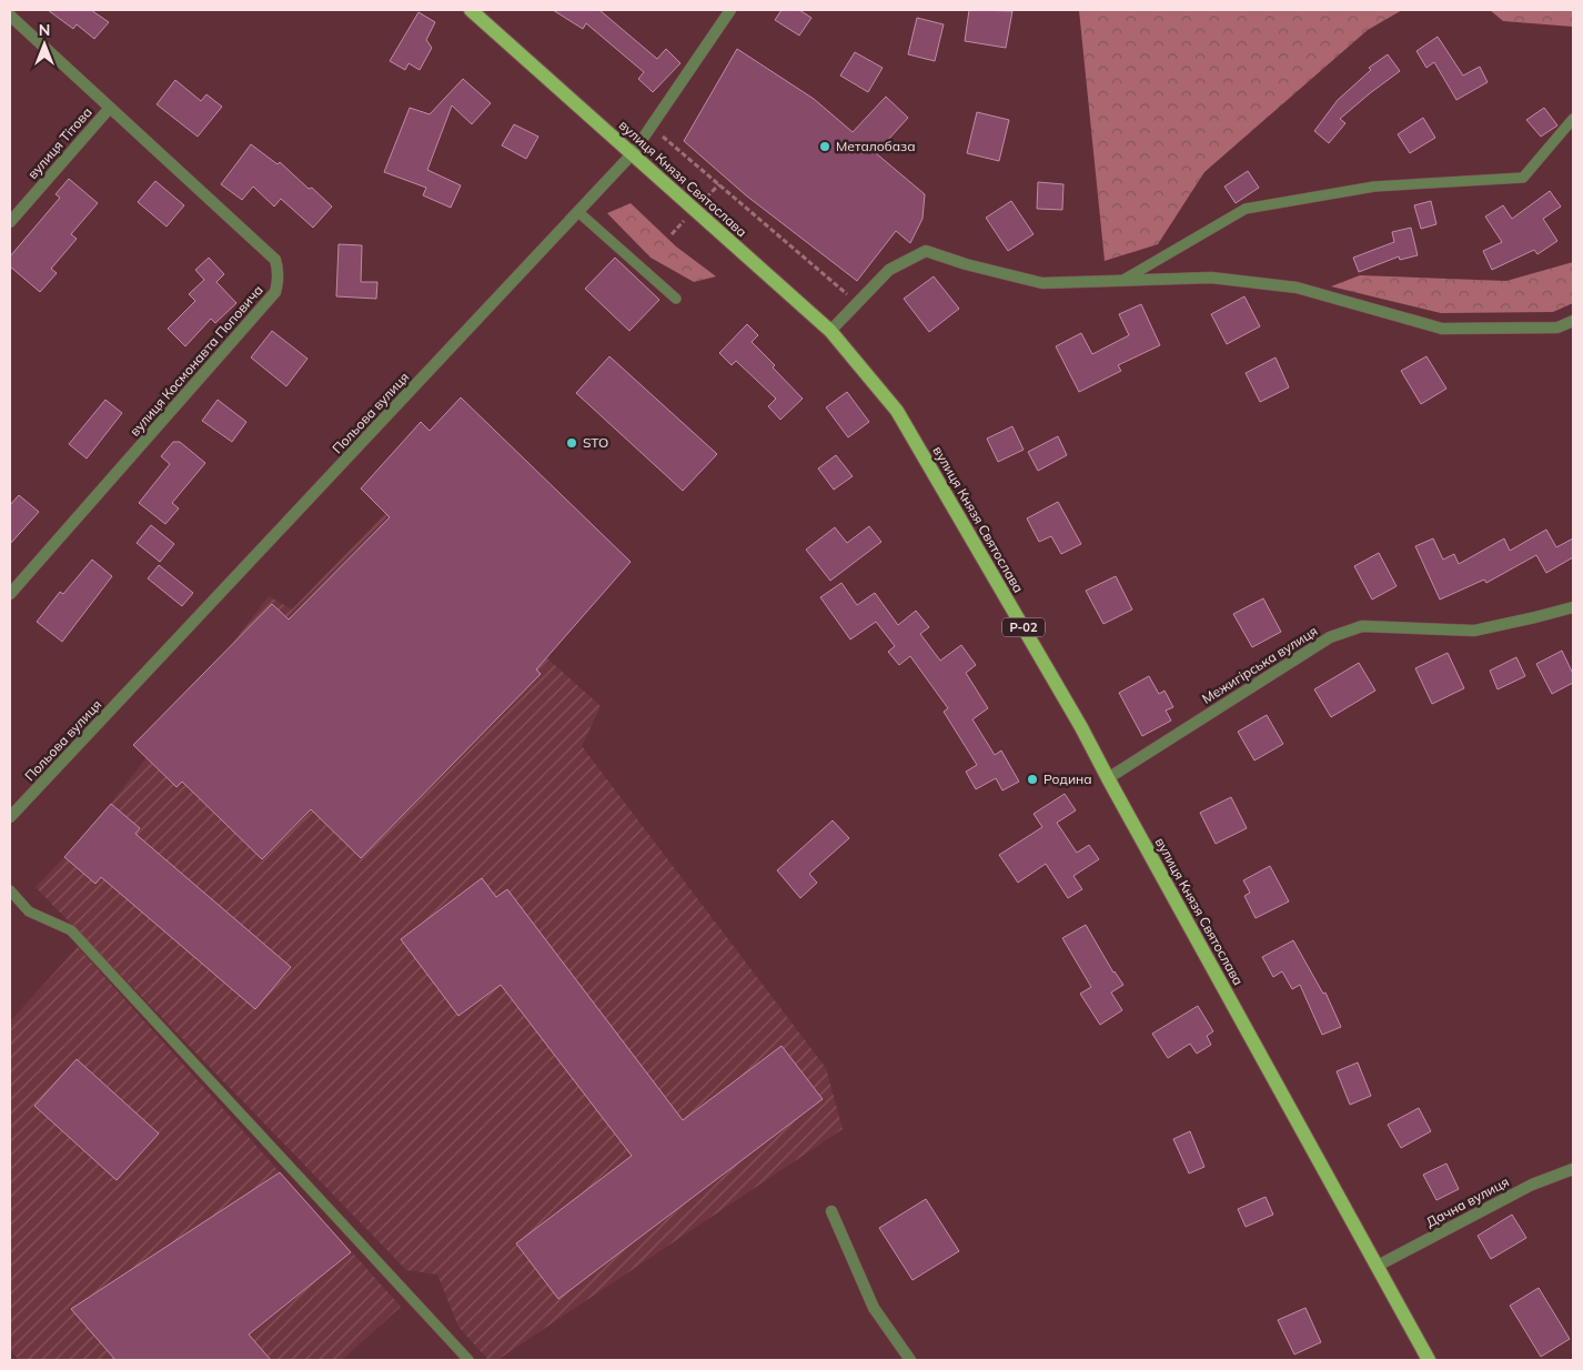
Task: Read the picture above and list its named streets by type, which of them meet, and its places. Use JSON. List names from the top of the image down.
{
  "streets": {
    "main road": ["вулиця Князя Святослава", "Р-02"],
    "street": [
      "вулиця Тітова",
      "вулиця Космонавта Поповича",
      "Польова вулиця",
      "Межигірська вулиця",
      "Дачна вулиця"
    ]
  },
  "crossings": [
    ["вулиця Тітова", "вулиця Космонавта Поповича"],
    ["вулиця Князя Святослава", "Польова вулиця"],
    ["вулиця Князя Святослава", "Межигірська вулиця"],
    ["вулиця Князя Святослава", "Дачна вулиця"]
  ],
  "places": ["Металобаза", "STO", "Родина"],
  "north": "top"
}
